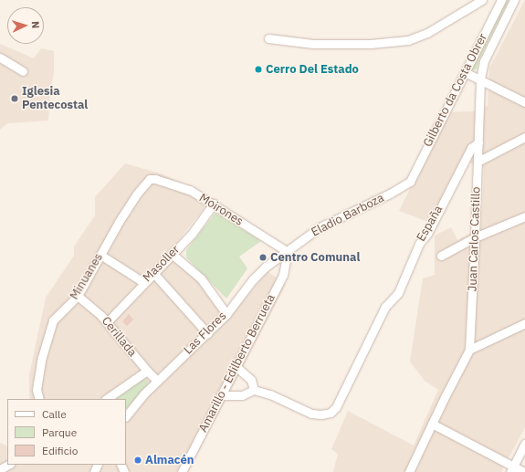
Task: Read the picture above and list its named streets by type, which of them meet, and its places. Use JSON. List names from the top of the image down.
{
  "streets": {
    "street": [
      "Gilberto da Costa Obrer",
      "Moirones",
      "Eladio Barboza",
      "España",
      "Juan Carlos Castillo",
      "Masoller",
      "Minuanes",
      "Las Flores",
      "Cerillada",
      "Amarillo - Edilberto Berrueta"
    ]
  },
  "crossings": [
    ["Gilberto da Costa Obrer", "Eladio Barboza"],
    ["Moirones", "Eladio Barboza"],
    ["Moirones", "Masoller"],
    ["Moirones", "Minuanes"],
    ["Moirones", "Las Flores"],
    ["Moirones", "Amarillo - Edilberto Berrueta"],
    ["Eladio Barboza", "Las Flores"],
    ["Eladio Barboza", "Amarillo - Edilberto Berrueta"],
    ["España", "Juan Carlos Castillo"],
    ["Masoller", "Cerillada"],
    ["Minuanes", "Cerillada"],
    ["Las Flores", "Cerillada"],
    ["Las Flores", "Amarillo - Edilberto Berrueta"]
  ],
  "places": [
    "Cerro Del Estado",
    "Iglesia Pentecostal",
    "Centro Comunal",
    "Almacén"
  ],
  "legend": ["Calle", "Parque", "Edificio"],
  "north": "right"
}
